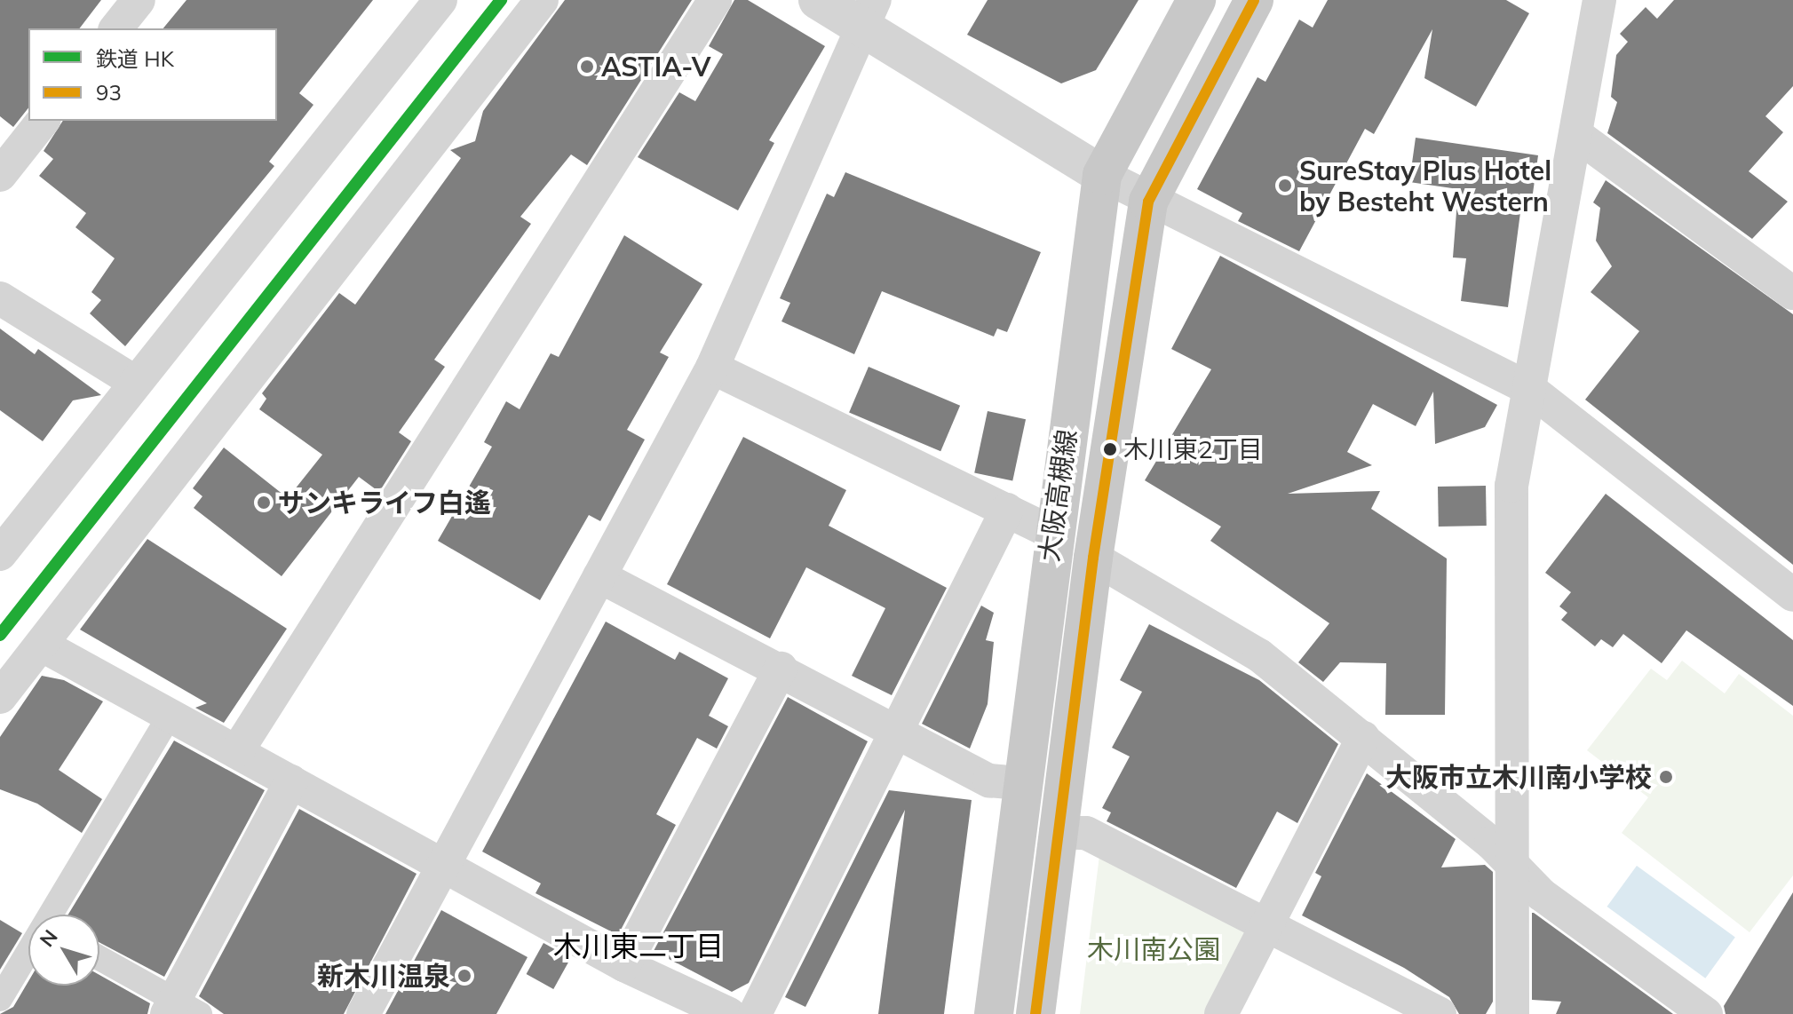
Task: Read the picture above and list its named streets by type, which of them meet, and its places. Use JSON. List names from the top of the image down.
{
  "streets": {
    "main road": ["大阪高槻線"]
  },
  "districts": ["木川東二丁目"],
  "parks": ["木川南公園"],
  "places": [
    "ASTIA-V",
    "SureStay Plus Hotel by Besteht Western",
    "木川東2丁目",
    "サンキライフ白遙",
    "大阪市立木川南小学校",
    "新木川温泉"
  ],
  "lines": ["rail line HK", "transit line 93"],
  "legend": ["鉄道 HK", "93"],
  "north": "top left"
}
